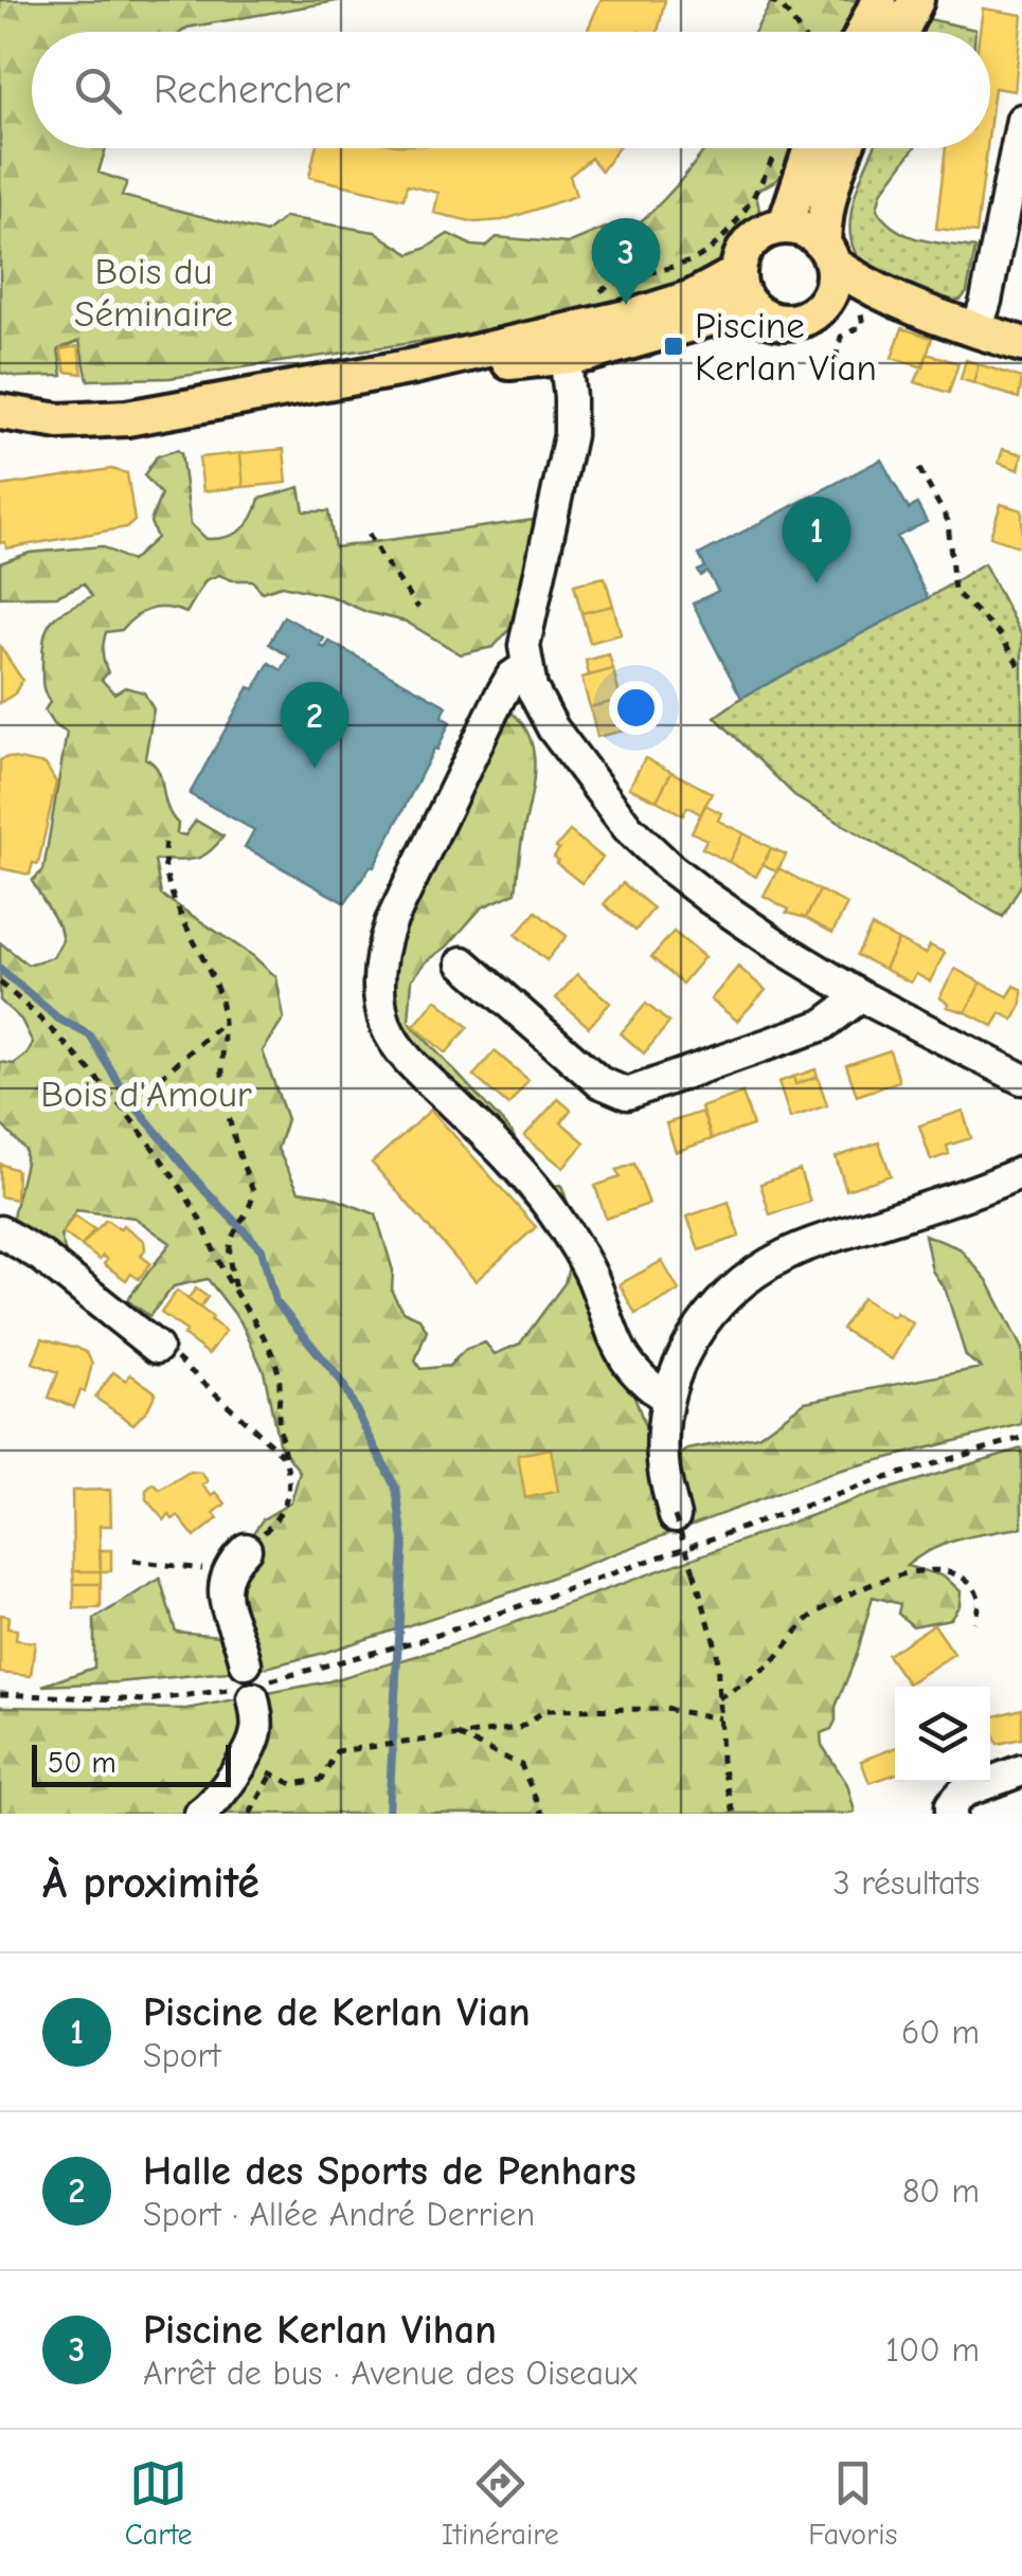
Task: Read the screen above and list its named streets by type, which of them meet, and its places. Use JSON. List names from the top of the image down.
{
  "parks": ["Bois du Séminaire", "Bois d'Amour"],
  "places": {
    "transit": ["Piscine Kerlan Vian"]
  },
  "scale_bar": "50 m",
  "page": {
    "search": "Rechercher",
    "pins": ["3", "1", "2"],
    "scale": "50 m",
    "heading": ["À proximité", "3 résultats"],
    "list": [
      {
        "mark": "1",
        "name": "Piscine de Kerlan Vian",
        "note": "Sport",
        "value": "60 m"
      },
      {
        "mark": "2",
        "name": "Halle des Sports de Penhars",
        "note": "Sport · Allée André Derrien",
        "value": "80 m"
      },
      {
        "mark": "3",
        "name": "Piscine Kerlan Vihan",
        "note": "Arrêt de bus · Avenue des Oiseaux",
        "value": "100 m"
      }
    ],
    "nav": ["Carte", "Itinéraire", "Favoris"]
  }
}
